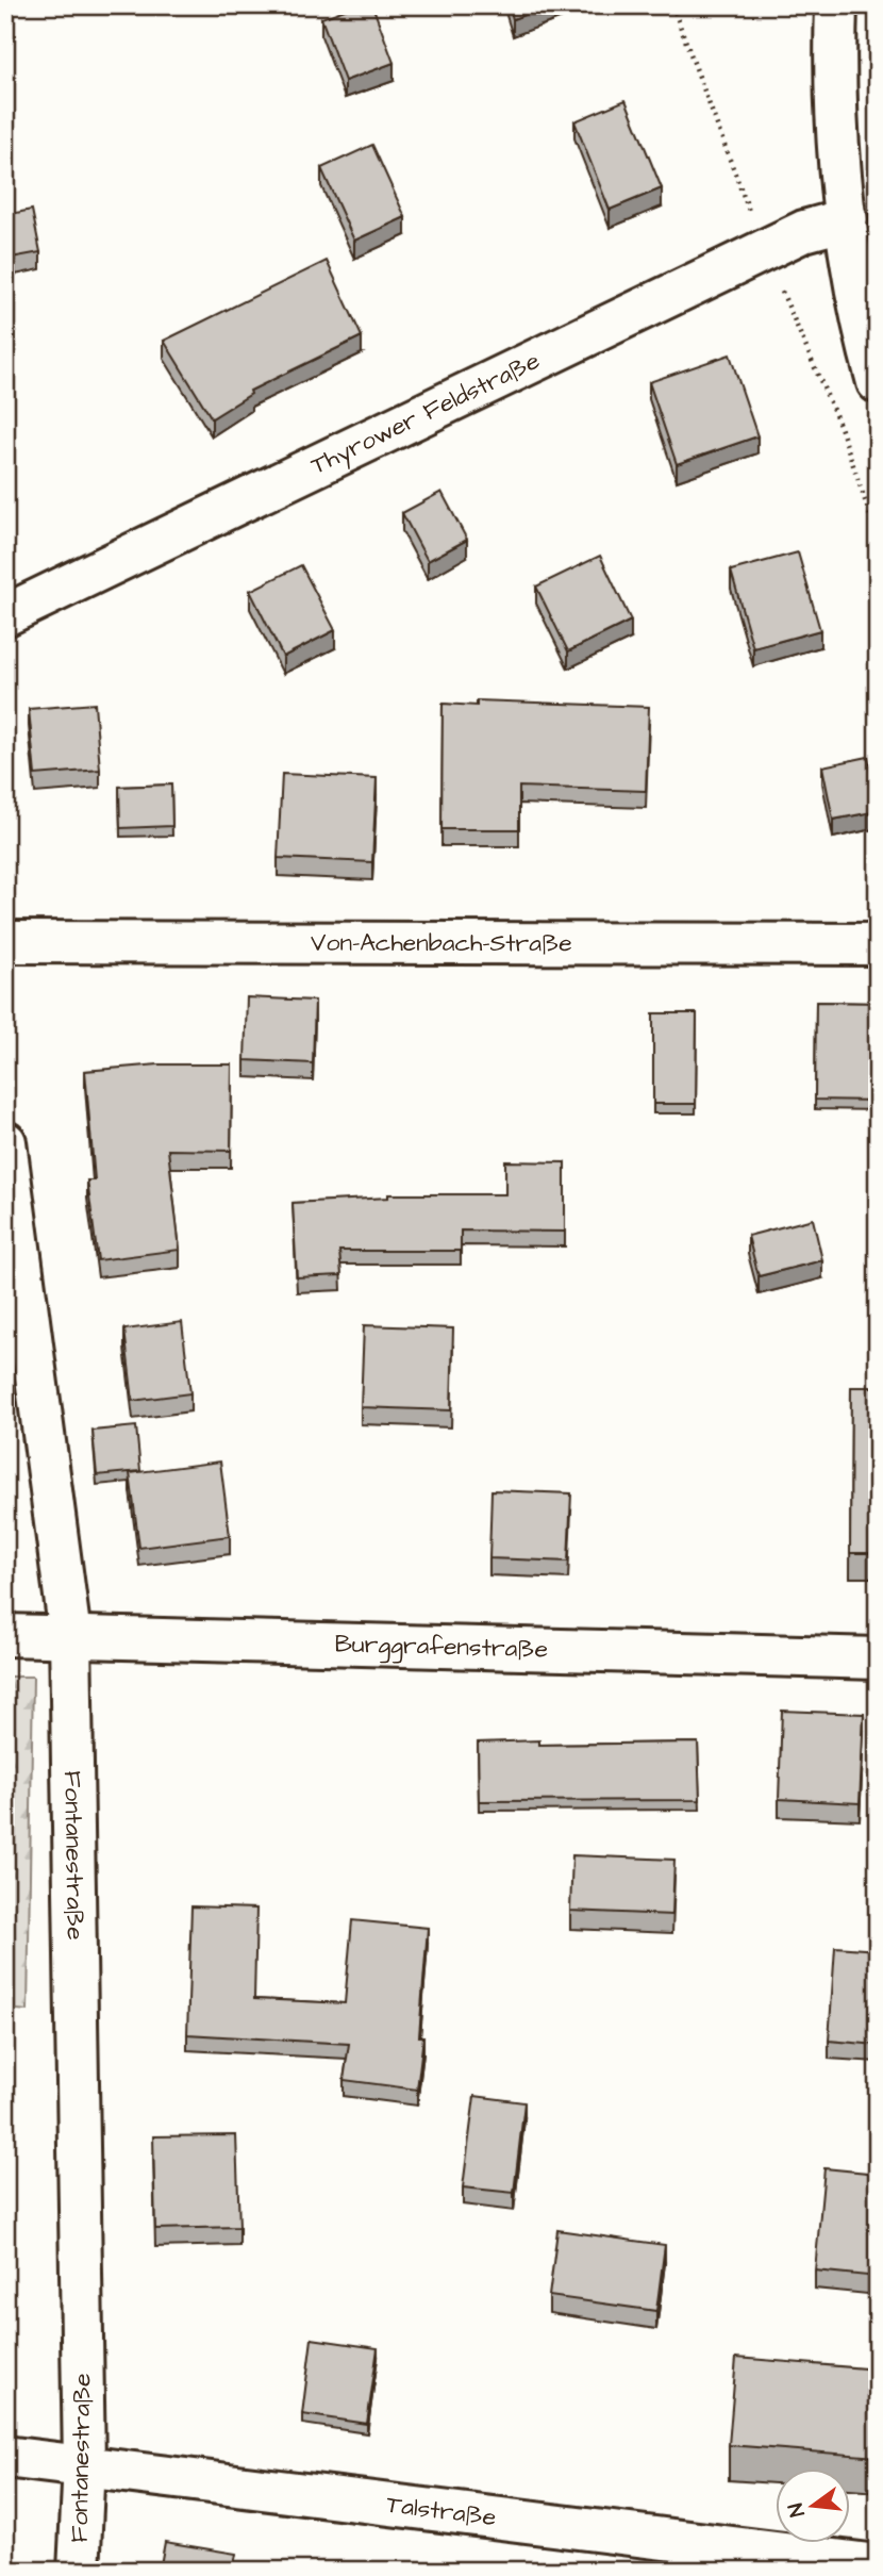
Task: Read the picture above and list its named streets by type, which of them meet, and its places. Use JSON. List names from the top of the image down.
{
  "streets": {
    "street": [
      "Thyrower Feldstraße",
      "Von-Achenbach-Straße",
      "Burggrafenstraße",
      "Fontanestraße",
      "Talstraße"
    ]
  },
  "crossings": [
    ["Burggrafenstraße", "Fontanestraße"],
    ["Fontanestraße", "Talstraße"]
  ],
  "north": "left"
}
